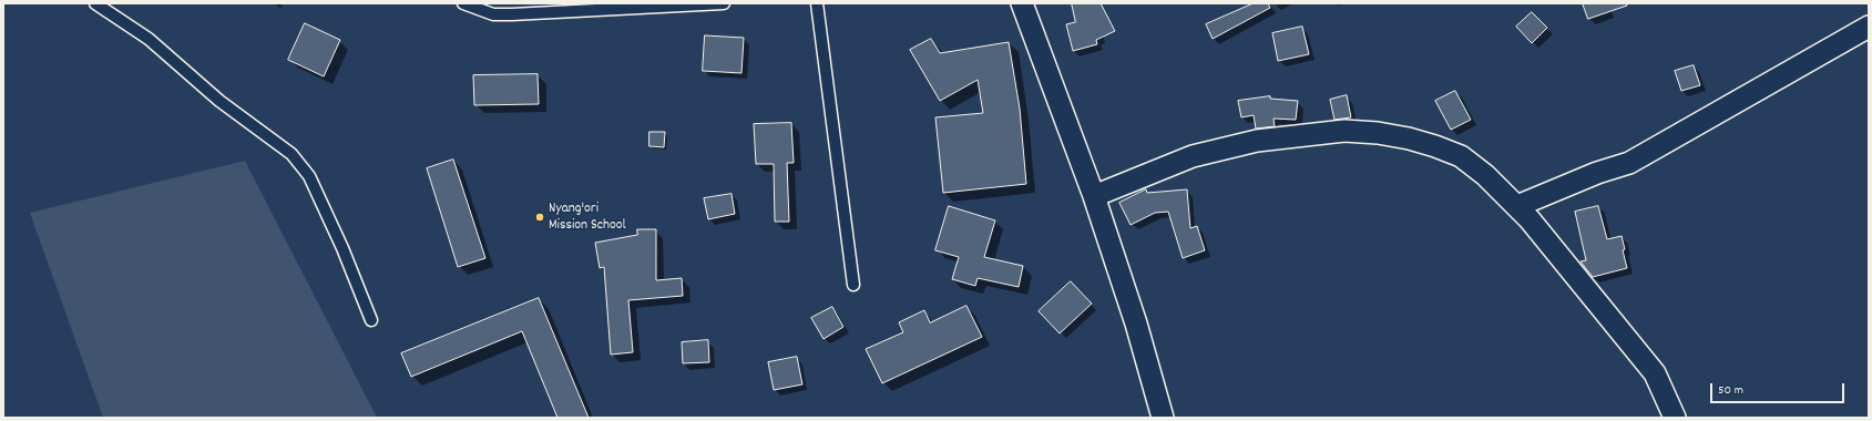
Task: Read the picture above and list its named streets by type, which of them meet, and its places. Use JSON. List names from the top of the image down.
{
  "places": ["Nyang'ori Mission School"],
  "scale_bar": "50 m"
}
